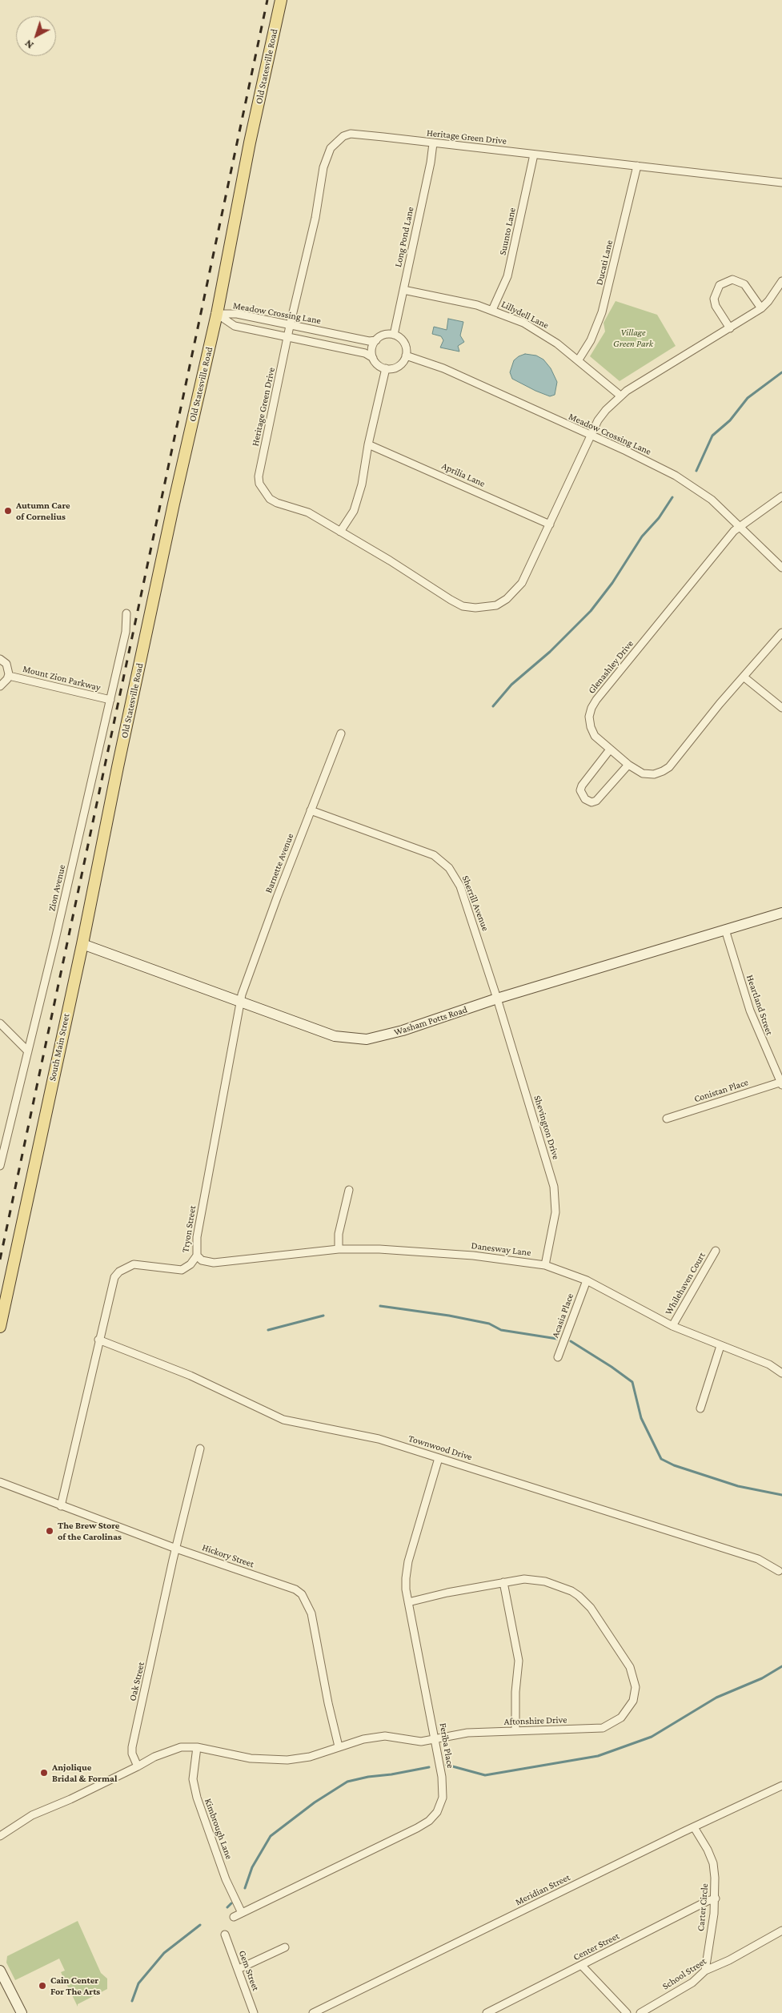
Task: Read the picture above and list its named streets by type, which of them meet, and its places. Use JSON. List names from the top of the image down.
{
  "streets": {
    "main road": ["Old Statesville Road", "South Main Street"],
    "street": [
      "Heritage Green Drive",
      "Suunto Lane",
      "Long Pond Lane",
      "Ducati Lane",
      "Meadow Crossing Lane",
      "Lillydell Lane",
      "Aprilia Lane",
      "Glenashley Drive",
      "Mount Zion Parkway",
      "Barnette Avenue",
      "Zion Avenue",
      "Sherrill Avenue",
      "Heartland Street",
      "Washam Potts Road",
      "Conistan Place",
      "Shevington Drive",
      "Tryon Street",
      "Danesway Lane",
      "Whilehaven Court",
      "Acasia Place",
      "Townwood Drive",
      "Hickory Street",
      "Oak Street",
      "Aftonshire Drive",
      "Feriba Place",
      "Kimbrough Lane",
      "Meridian Street",
      "Carter Circle",
      "Center Street",
      "Gem Street",
      "School Street"
    ]
  },
  "crossings": [
    ["Old Statesville Road", "Meadow Crossing Lane"],
    ["Old Statesville Road", "South Main Street"],
    ["Heritage Green Drive", "Suunto Lane"],
    ["Heritage Green Drive", "Long Pond Lane"],
    ["Heritage Green Drive", "Ducati Lane"],
    ["Heritage Green Drive", "Meadow Crossing Lane"],
    ["Heritage Green Drive", "Lillydell Lane"],
    ["Heritage Green Drive", "Aprilia Lane"],
    ["Suunto Lane", "Lillydell Lane"],
    ["Long Pond Lane", "Meadow Crossing Lane"],
    ["Long Pond Lane", "Lillydell Lane"],
    ["Ducati Lane", "Lillydell Lane"],
    ["Meadow Crossing Lane", "Glenashley Drive"],
    ["Mount Zion Parkway", "Zion Avenue"],
    ["Barnette Avenue", "Sherrill Avenue"],
    ["Barnette Avenue", "Washam Potts Road"],
    ["Barnette Avenue", "Tryon Street"],
    ["Sherrill Avenue", "Washam Potts Road"],
    ["Sherrill Avenue", "Shevington Drive"],
    ["Heartland Street", "Washam Potts Road"],
    ["Heartland Street", "Conistan Place"],
    ["Washam Potts Road", "South Main Street"],
    ["Washam Potts Road", "Shevington Drive"],
    ["Washam Potts Road", "Tryon Street"],
    ["Shevington Drive", "Danesway Lane"],
    ["Tryon Street", "Danesway Lane"],
    ["Tryon Street", "Townwood Drive"],
    ["Tryon Street", "Hickory Street"],
    ["Danesway Lane", "Whilehaven Court"],
    ["Danesway Lane", "Acasia Place"],
    ["Townwood Drive", "Feriba Place"],
    ["Hickory Street", "Oak Street"],
    ["Hickory Street", "Aftonshire Drive"],
    ["Oak Street", "Aftonshire Drive"],
    ["Aftonshire Drive", "Feriba Place"],
    ["Aftonshire Drive", "Kimbrough Lane"],
    ["Feriba Place", "Kimbrough Lane"],
    ["Meridian Street", "Carter Circle"],
    ["Carter Circle", "Center Street"],
    ["Carter Circle", "School Street"]
  ],
  "parks": ["Village Green Park"],
  "places": [
    "Autumn Care of Cornelius",
    "The Brew Store of the Carolinas",
    "Anjolique Bridal & Formal",
    "Cain Center For The Arts"
  ],
  "north": "bottom left"
}
